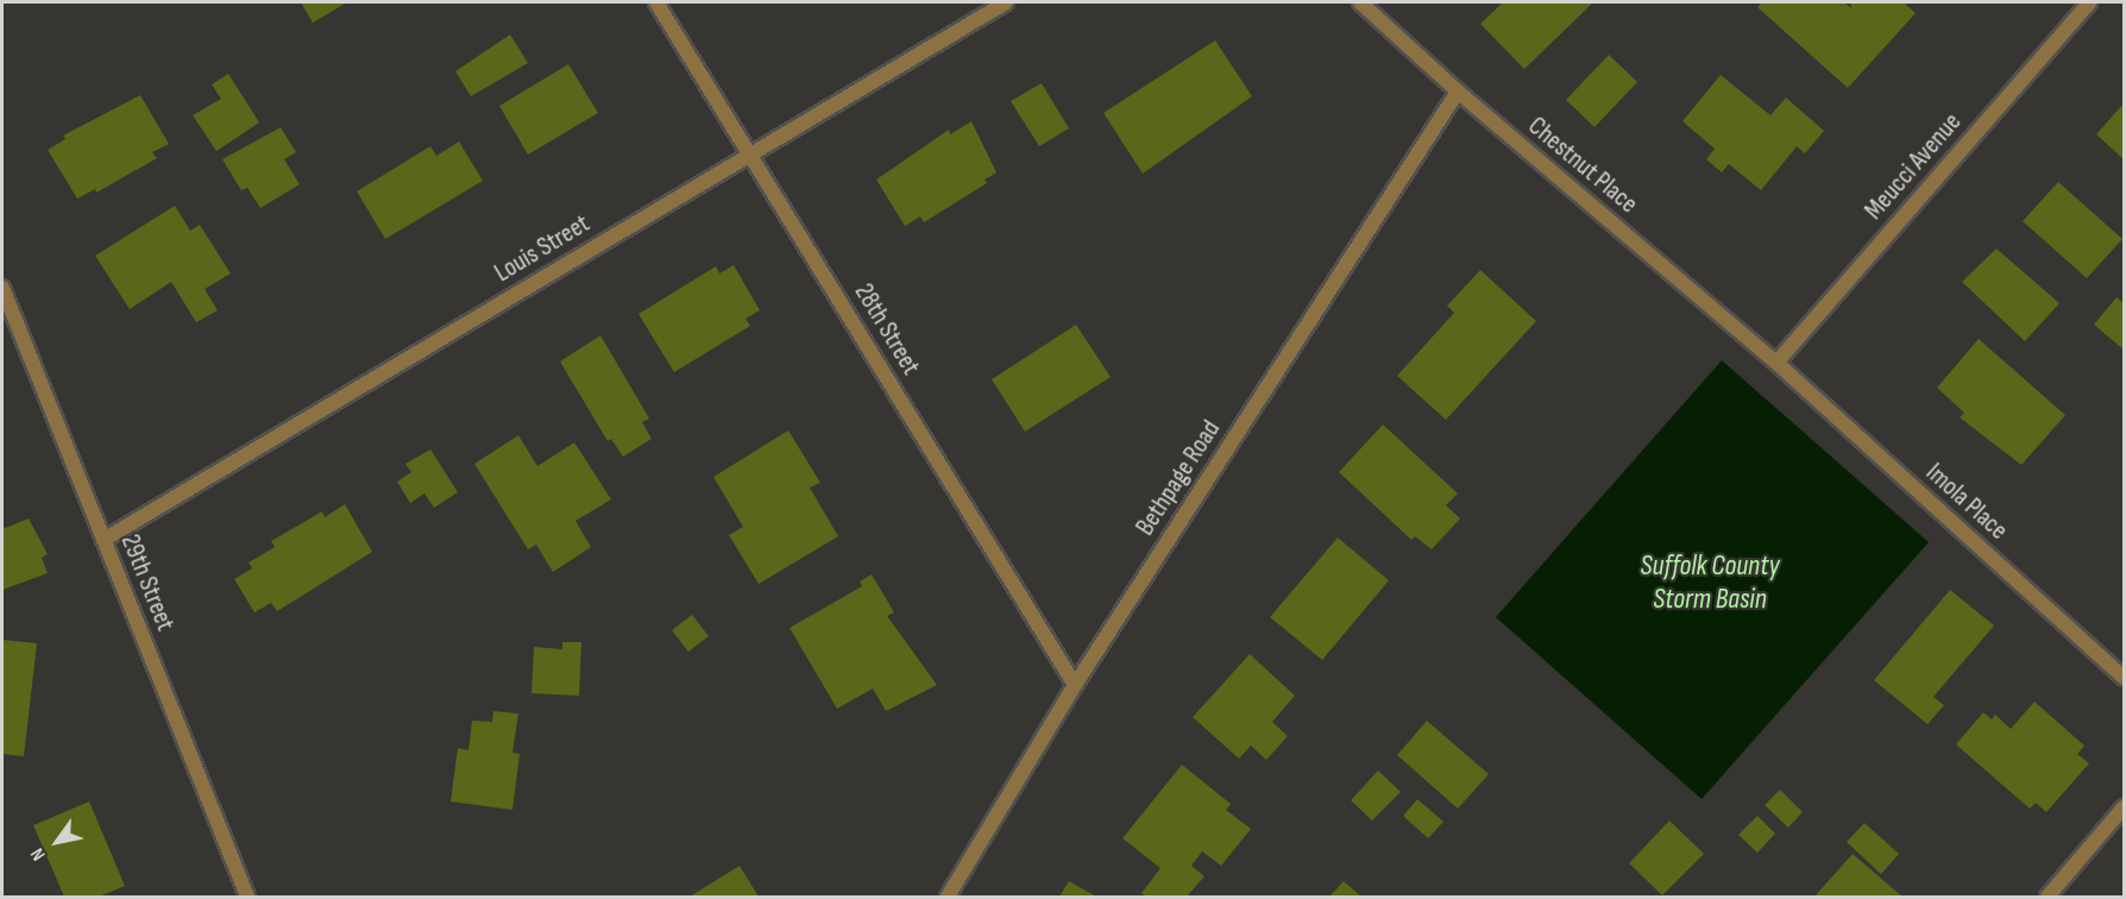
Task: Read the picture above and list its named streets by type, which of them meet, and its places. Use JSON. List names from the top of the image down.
{
  "streets": {
    "street": [
      "Chestnut Place",
      "Meucci Avenue",
      "Louis Street",
      "28th Street",
      "Bethpage Road",
      "Imola Place",
      "29th Street"
    ]
  },
  "crossings": [
    ["Chestnut Place", "Meucci Avenue"],
    ["Chestnut Place", "Bethpage Road"],
    ["Chestnut Place", "Imola Place"],
    ["Meucci Avenue", "Imola Place"],
    ["Louis Street", "28th Street"],
    ["Louis Street", "29th Street"],
    ["28th Street", "Bethpage Road"]
  ],
  "water": ["Suffolk County Storm Basin"],
  "north": "bottom left"
}
